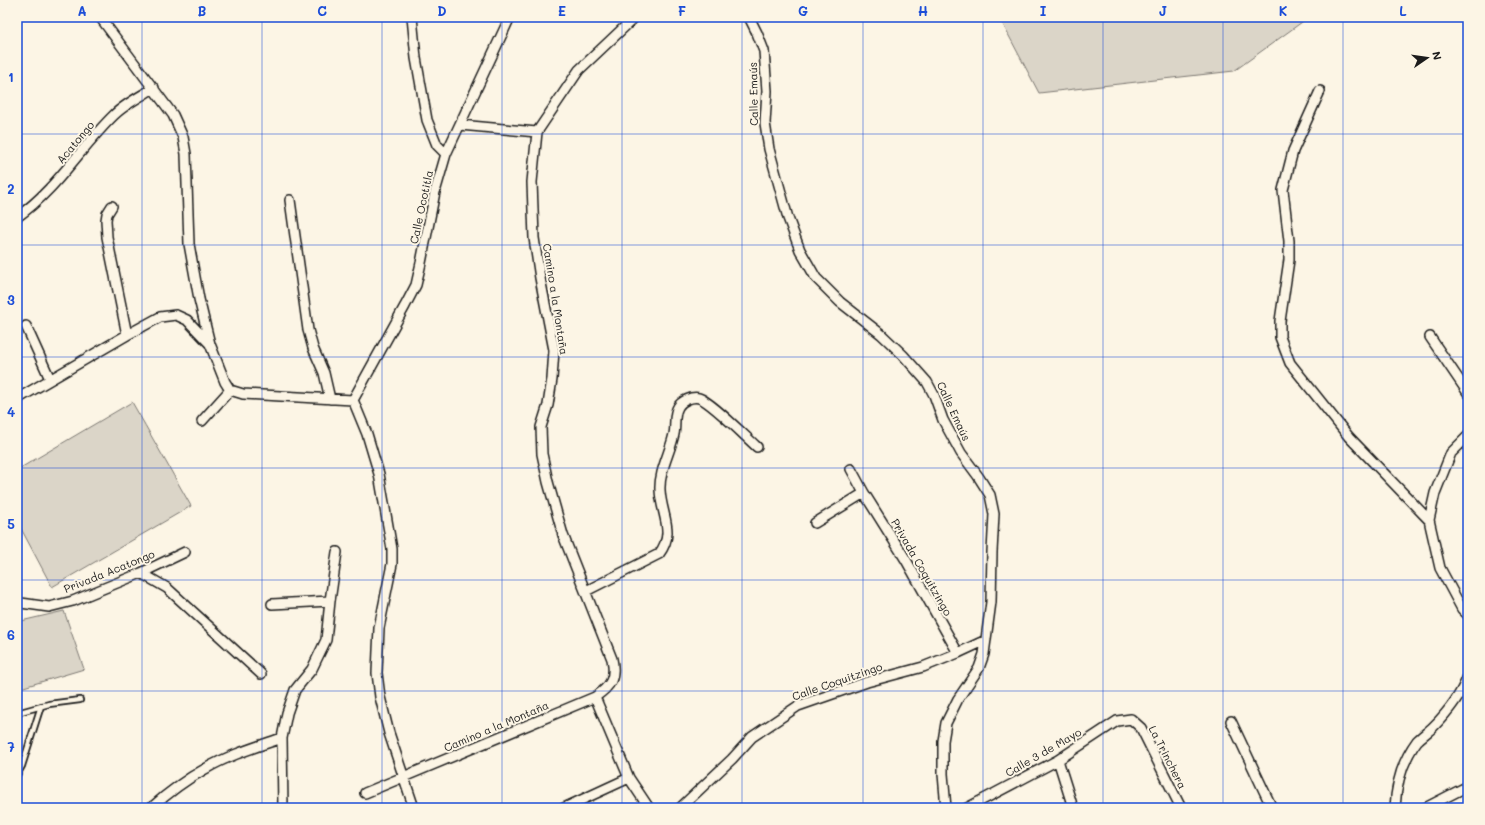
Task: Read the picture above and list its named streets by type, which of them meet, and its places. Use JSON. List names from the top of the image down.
{
  "streets": {
    "street": [
      "Calle Emaús",
      "Acatongo",
      "Calle Ocotitla",
      "Camino a la Montaña",
      "Privada Coquitzingo",
      "Privada Acatongo",
      "Calle Coquitzingo",
      "Calle 3 de Mayo",
      "La Trinchera"
    ]
  },
  "crossings": [
    ["Calle Emaús", "Calle Coquitzingo"],
    ["Privada Coquitzingo", "Calle Coquitzingo"],
    ["Calle 3 de Mayo", "La Trinchera"]
  ],
  "north": "right",
  "grid": {
    "columns": [
      "A",
      "B",
      "C",
      "D",
      "E",
      "F",
      "G",
      "H",
      "I",
      "J",
      "K",
      "L"
    ],
    "rows": [
      "1",
      "2",
      "3",
      "4",
      "5",
      "6",
      "7"
    ]
  }
}
